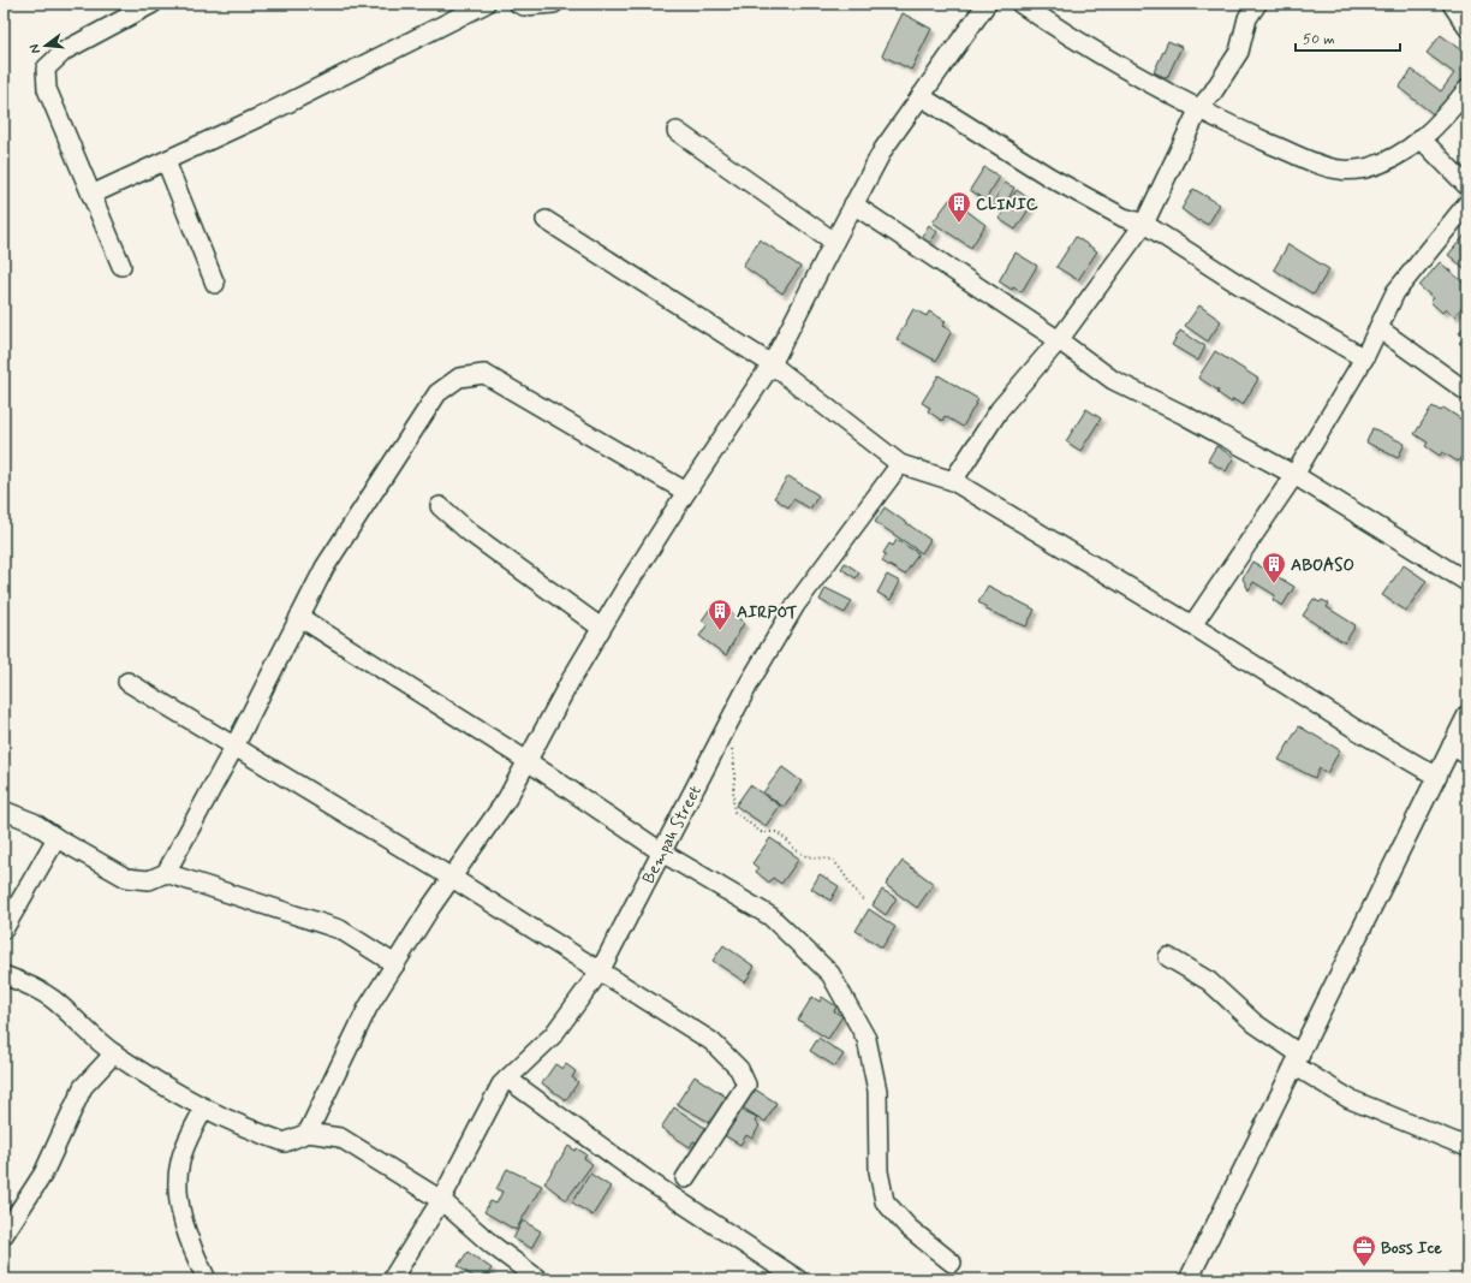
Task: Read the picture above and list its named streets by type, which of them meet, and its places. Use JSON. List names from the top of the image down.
{
  "streets": {
    "street": ["Bempah Street"]
  },
  "places": {
    "building": ["CLINIC", "ABOASO", "AIRPOT"],
    "office": ["Boss Ice"]
  },
  "scale_bar": "50 m",
  "north": "left"
}
